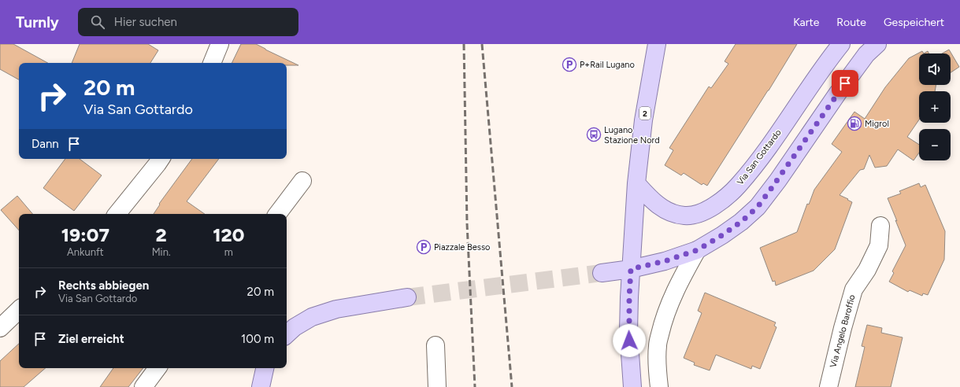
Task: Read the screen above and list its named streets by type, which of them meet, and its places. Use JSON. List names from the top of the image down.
{
  "streets": {
    "main road": ["2", "Via San Gottardo"],
    "street": ["Via Angelo Baroffio"]
  },
  "crossings": [
    ["2", "Via San Gottardo"]
  ],
  "places": {
    "parking": ["P+Rail Lugano", "Piazzale Besso"],
    "fuel station": ["Migrol"],
    "bus stop": ["Lugano Stazione Nord"]
  },
  "page": {
    "header": "Turnly",
    "search": "Hier suchen",
    "nav": ["Karte", "Route", "Gespeichert"],
    "map_buttons": ["+", "−"],
    "turn": ["20 m", "Via San Gottardo"],
    "then": "Dann",
    "eta": [
      "19:07",
      "Ankunft",
      "2",
      "Min.",
      "120",
      "m"
    ],
    "list": [
      {
        "name": "Rechts abbiegen",
        "note": "Via San Gottardo",
        "value": "20 m"
      },
      {
        "name": "Ziel erreicht",
        "value": "100 m"
      }
    ]
  }
}
